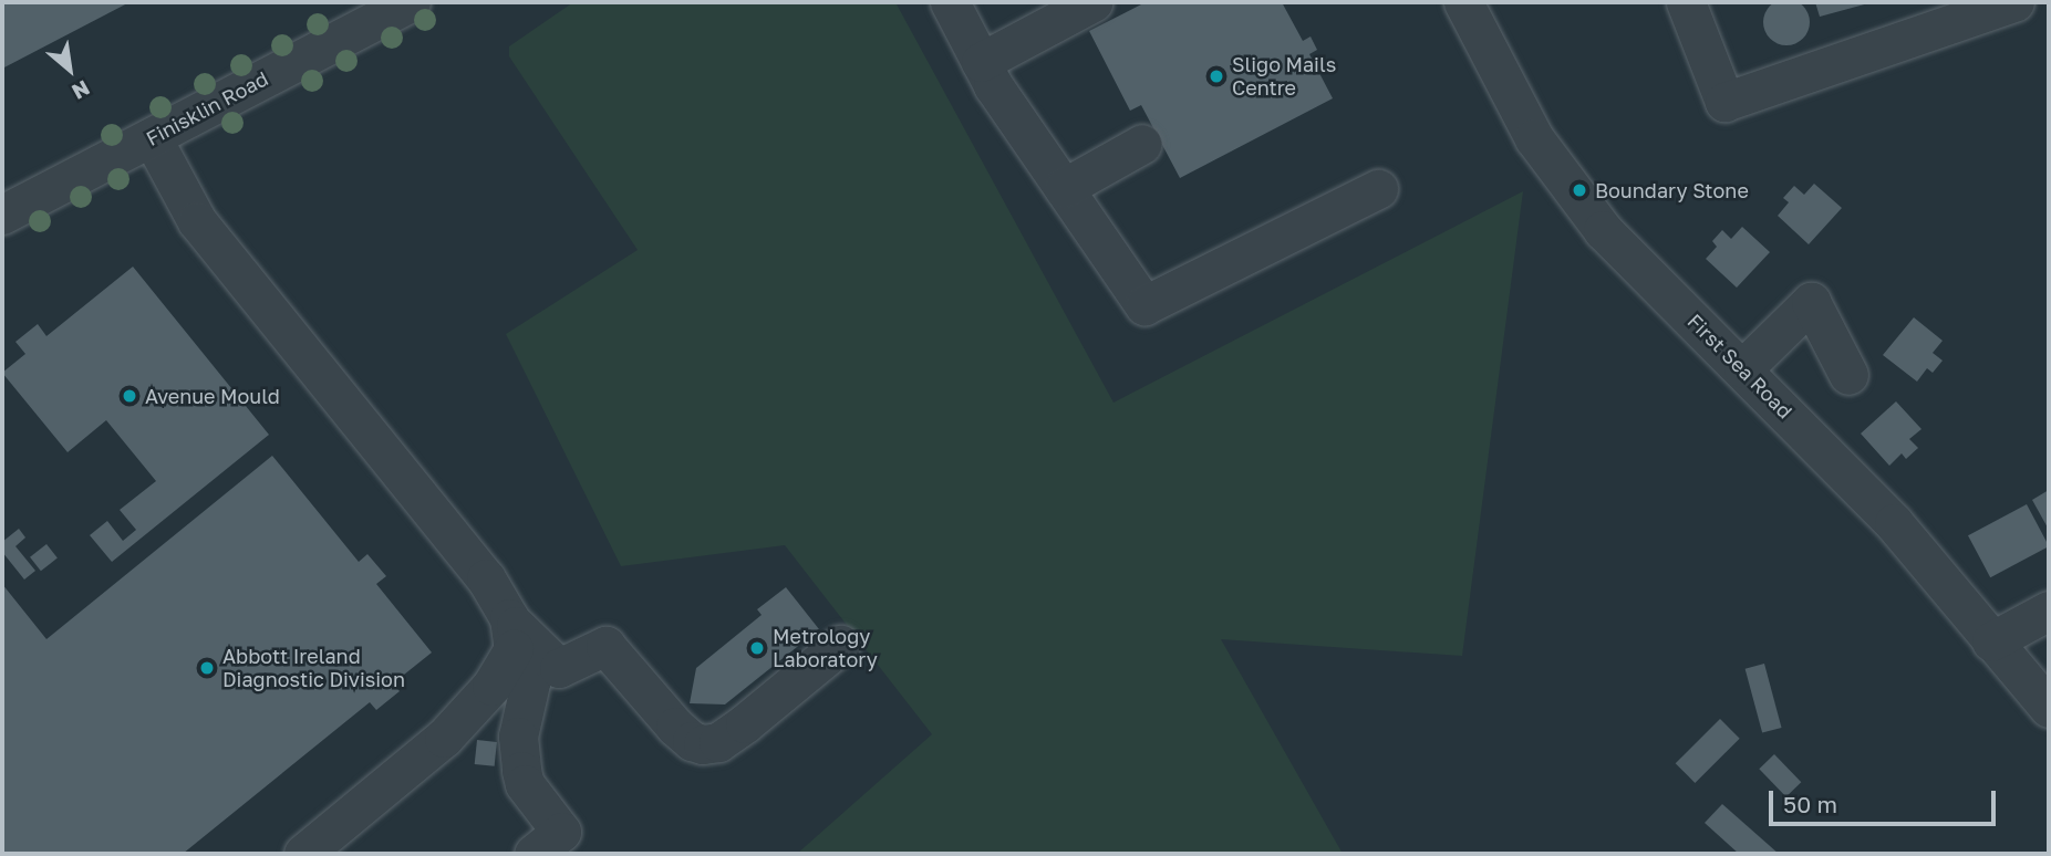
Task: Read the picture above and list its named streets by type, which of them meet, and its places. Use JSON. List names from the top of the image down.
{
  "streets": {
    "street": ["Finisklin Road", "First Sea Road"]
  },
  "places": [
    "Sligo Mails Centre",
    "Boundary Stone",
    "Avenue Mould",
    "Metrology Laboratory",
    "Abbott Ireland Diagnostic Division"
  ],
  "scale_bar": "50 m",
  "north": "bottom right"
}
